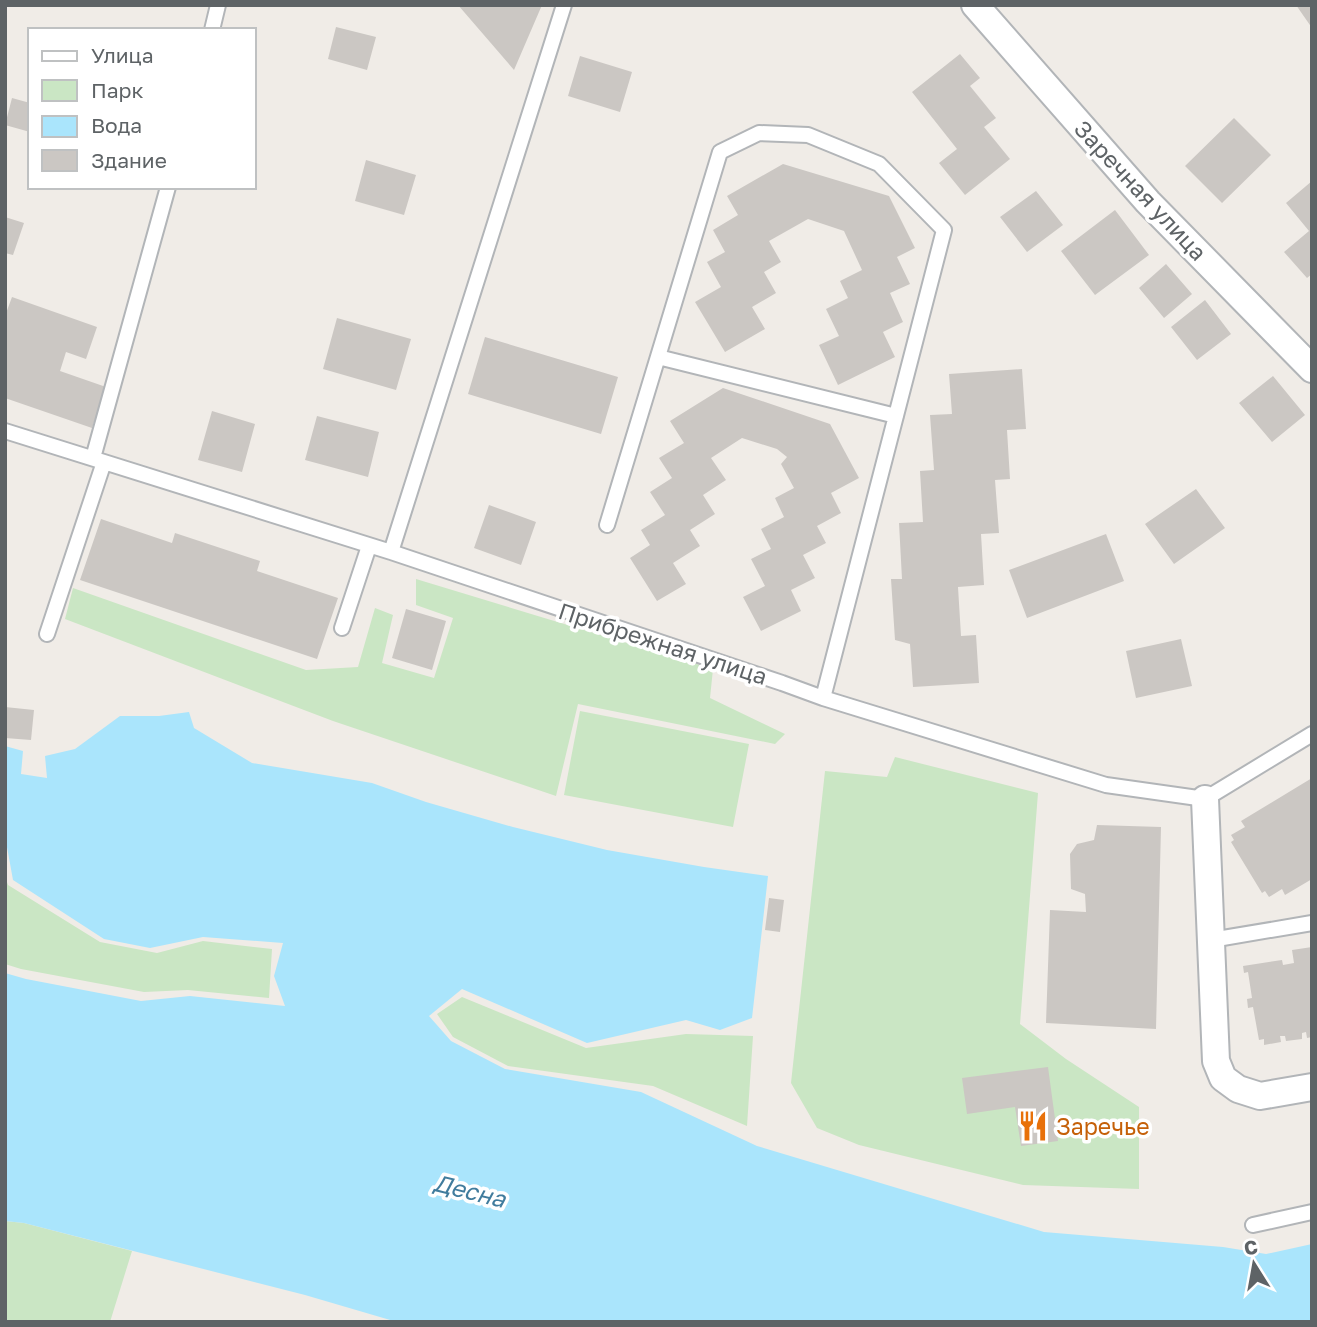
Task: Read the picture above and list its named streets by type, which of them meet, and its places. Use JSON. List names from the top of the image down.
{
  "streets": {
    "street": ["Заречная улица"],
    "lane": ["Прибрежная улица"]
  },
  "water": ["Десна"],
  "places": {
    "restaurant": ["Заречье"]
  },
  "legend": [
    "Улица",
    "Парк",
    "Вода",
    "Здание"
  ],
  "north": "top"
}
